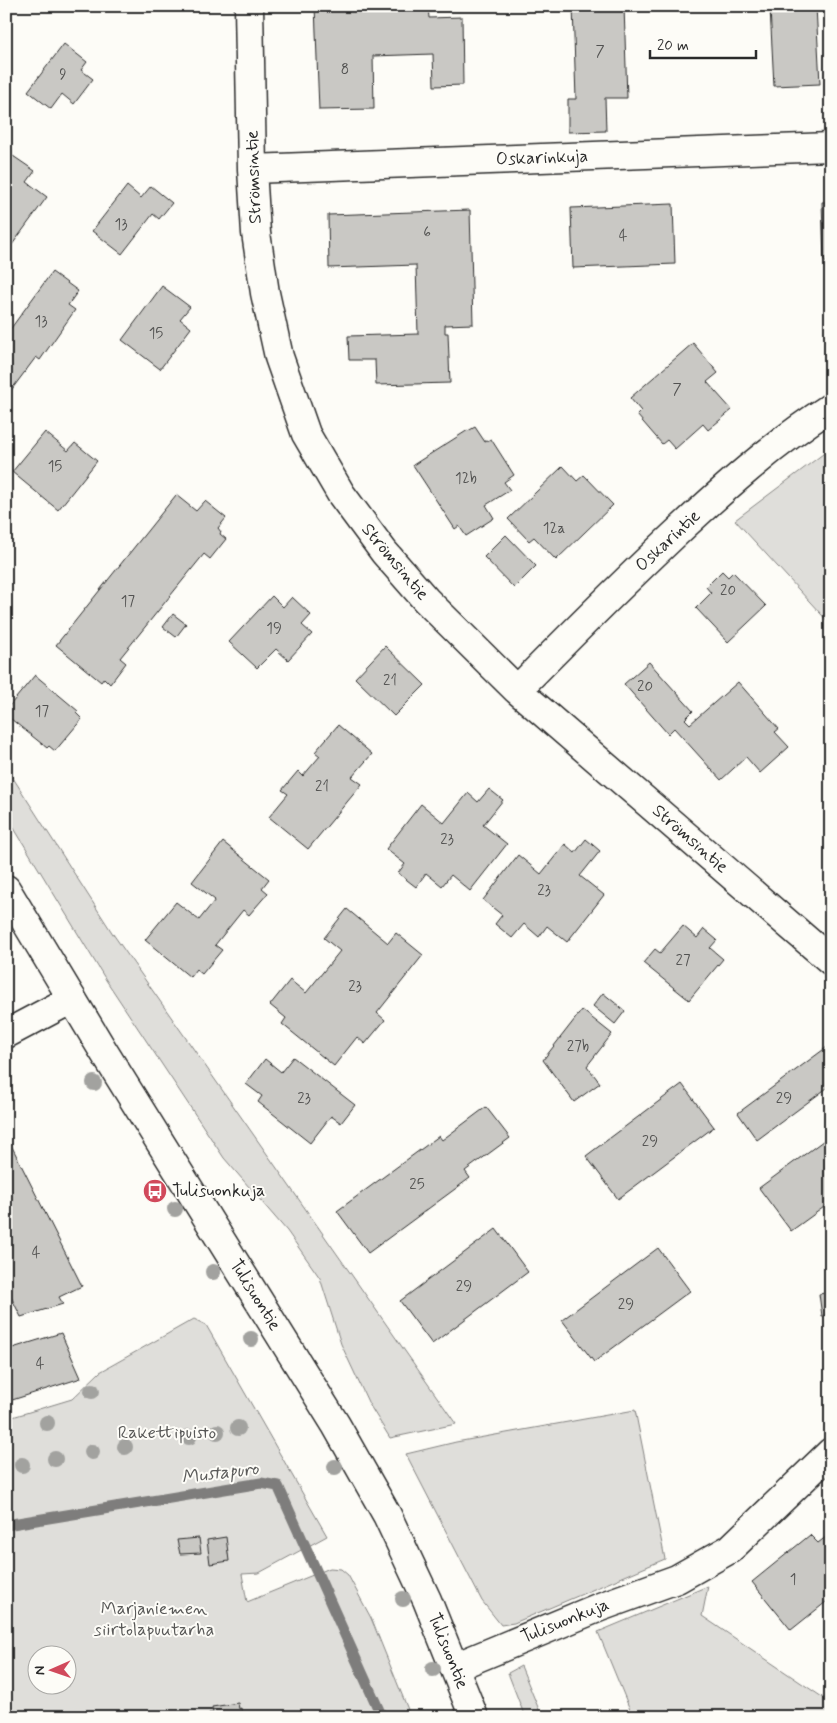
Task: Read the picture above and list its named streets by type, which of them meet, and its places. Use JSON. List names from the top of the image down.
{
  "streets": {
    "street": [
      "Oskarinkuja",
      "Strömsintie",
      "Oskarintie",
      "Tulisuontie",
      "Tulisuonkuja"
    ]
  },
  "crossings": [
    ["Oskarinkuja", "Strömsintie"],
    ["Strömsintie", "Oskarintie"],
    ["Tulisuontie", "Tulisuonkuja"]
  ],
  "water": ["Mustapuro"],
  "parks": ["Rakettipuisto", "Marjaniemen siirtolapuutarha"],
  "places": {
    "bus stop": ["Tulisuonkuja"]
  },
  "house_numbers": [
    "7",
    "8",
    "9",
    "13",
    "6",
    "4",
    "13",
    "15",
    "7",
    "15",
    "12b",
    "12a",
    "20",
    "17",
    "19",
    "21",
    "20",
    "17",
    "21",
    "23",
    "23",
    "27",
    "23",
    "27b",
    "23",
    "29",
    "29",
    "25",
    "4",
    "29",
    "29",
    "4",
    "1"
  ],
  "scale_bar": "20 m",
  "north": "left"
}
